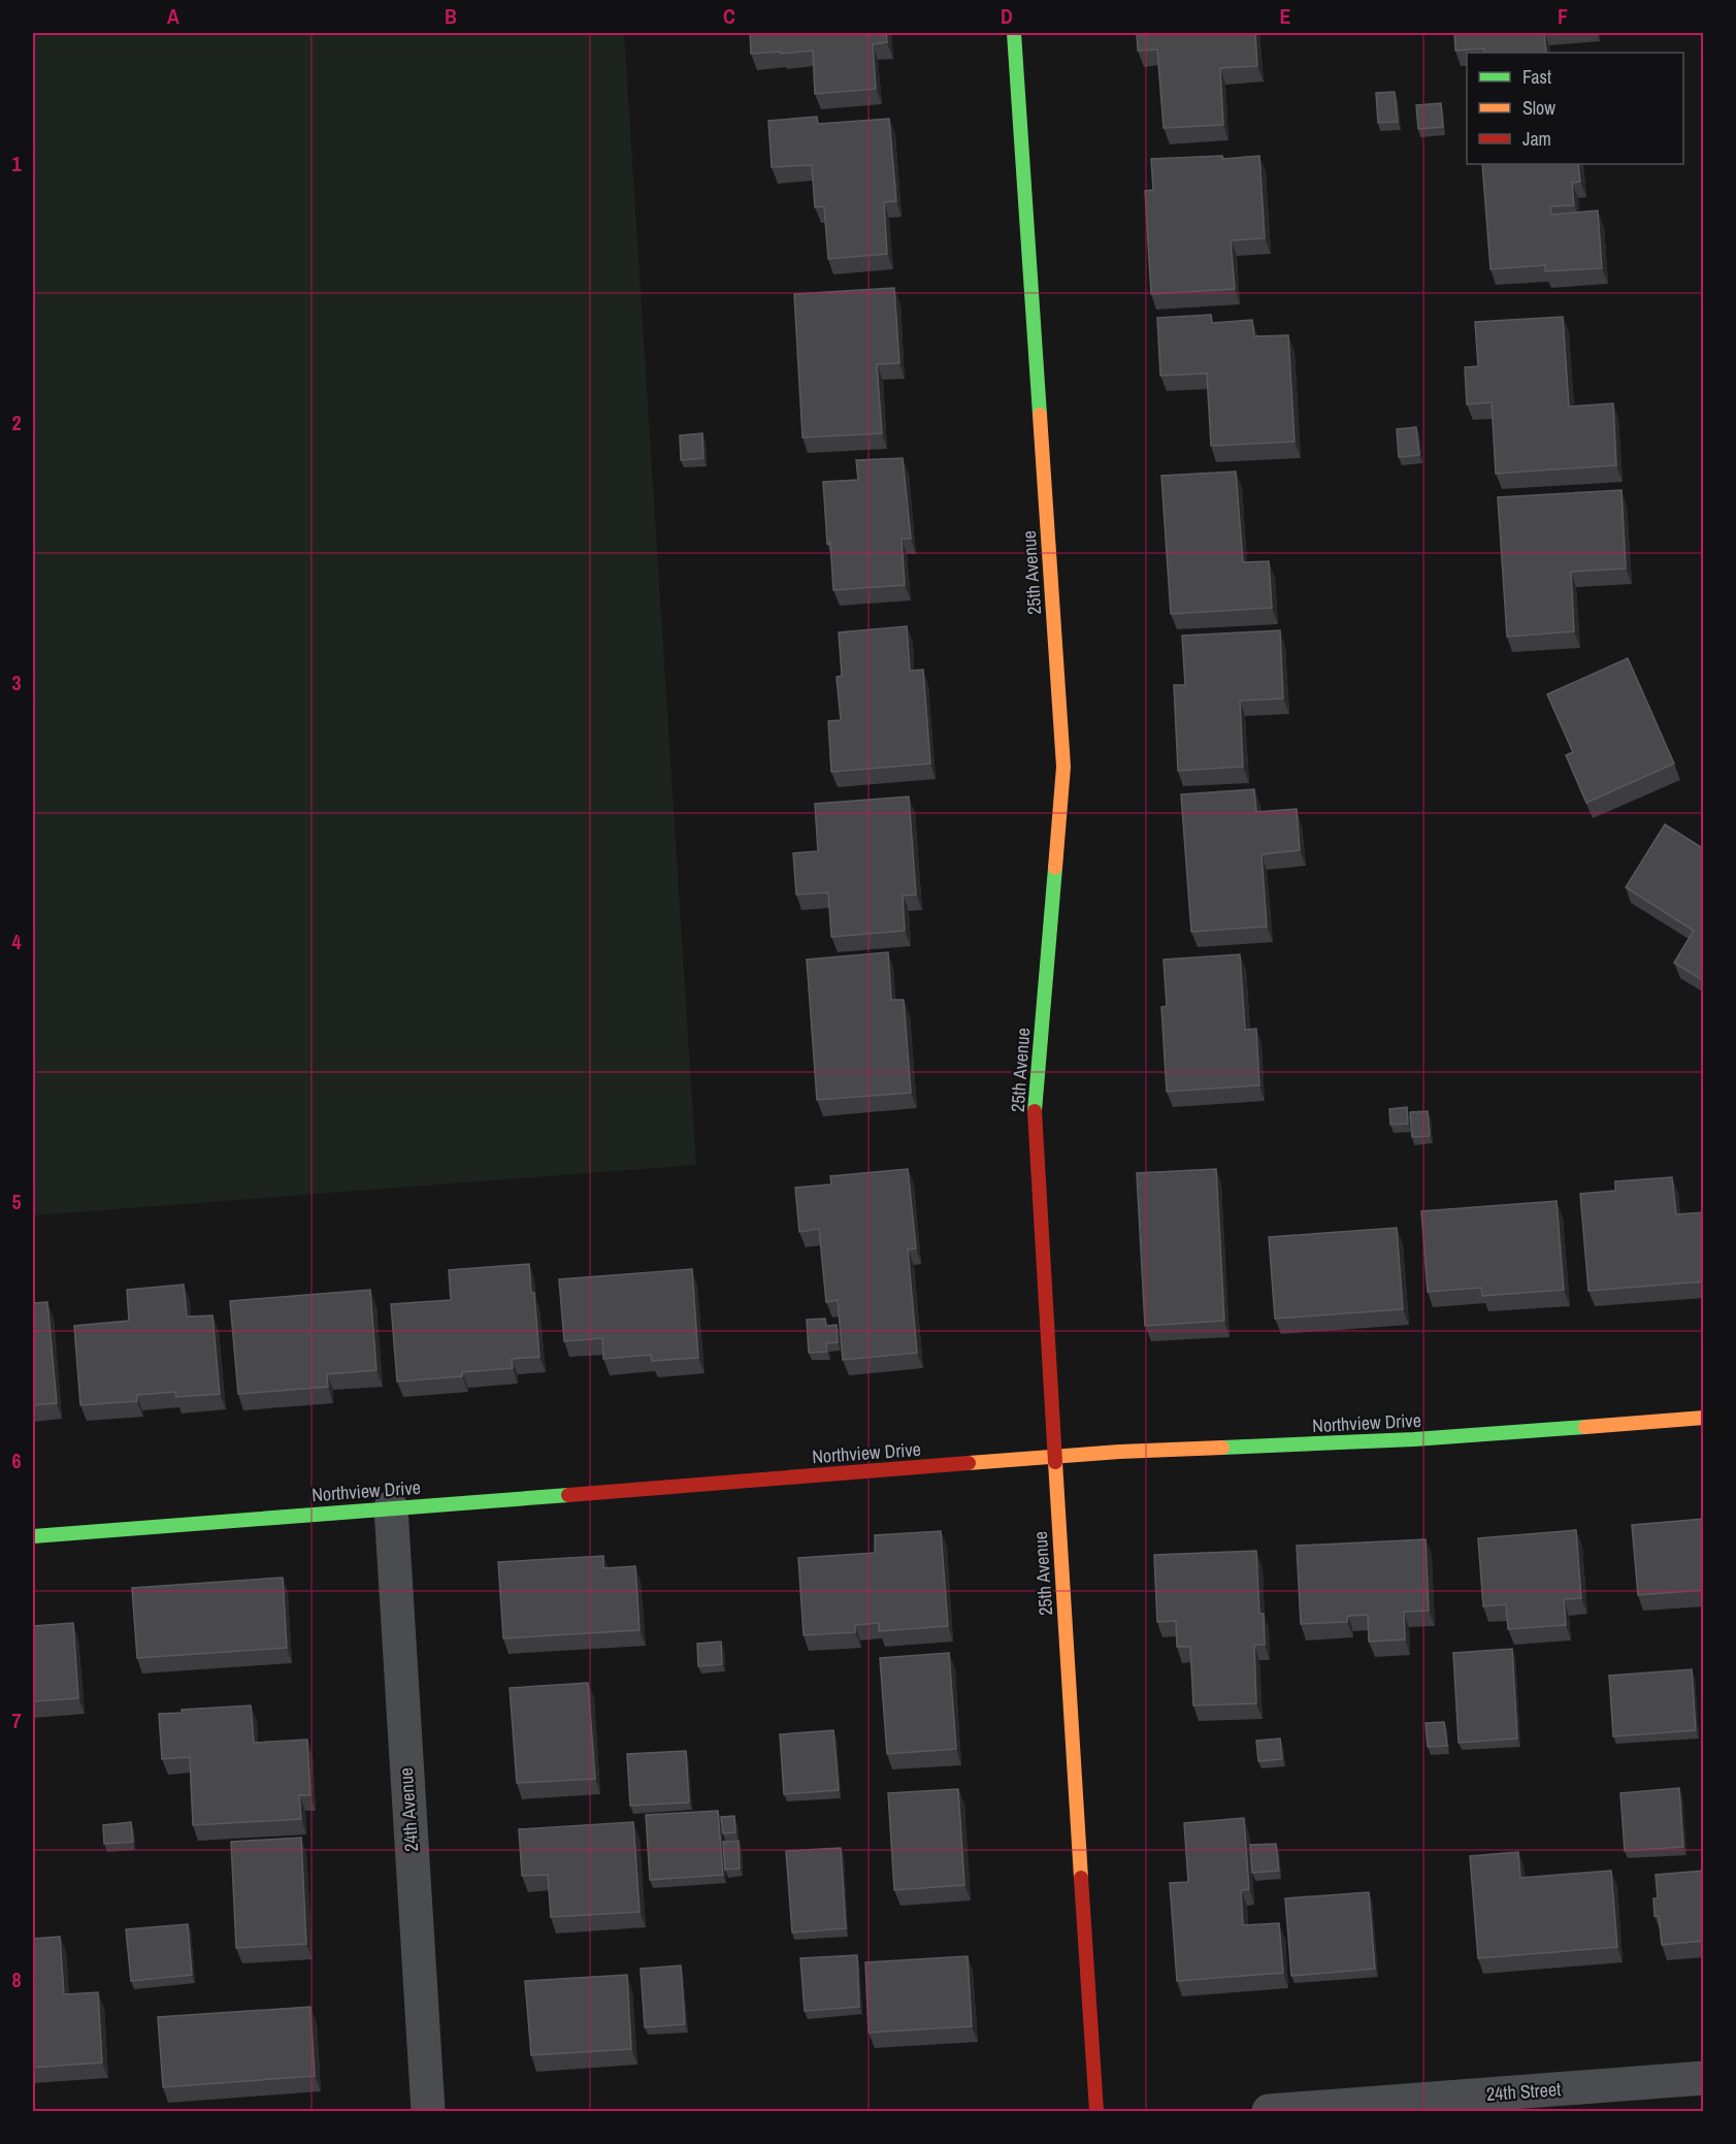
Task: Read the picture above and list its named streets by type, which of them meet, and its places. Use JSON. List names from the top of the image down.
{
  "streets": {
    "street": [
      "25th Avenue",
      "Northview Drive",
      "24th Avenue",
      "24th Street"
    ]
  },
  "crossings": [
    ["25th Avenue", "Northview Drive"],
    ["Northview Drive", "24th Avenue"]
  ],
  "legend": ["Fast", "Slow", "Jam"],
  "grid": {
    "columns": [
      "A",
      "B",
      "C",
      "D",
      "E",
      "F"
    ],
    "rows": [
      "1",
      "2",
      "3",
      "4",
      "5",
      "6",
      "7",
      "8"
    ]
  }
}
